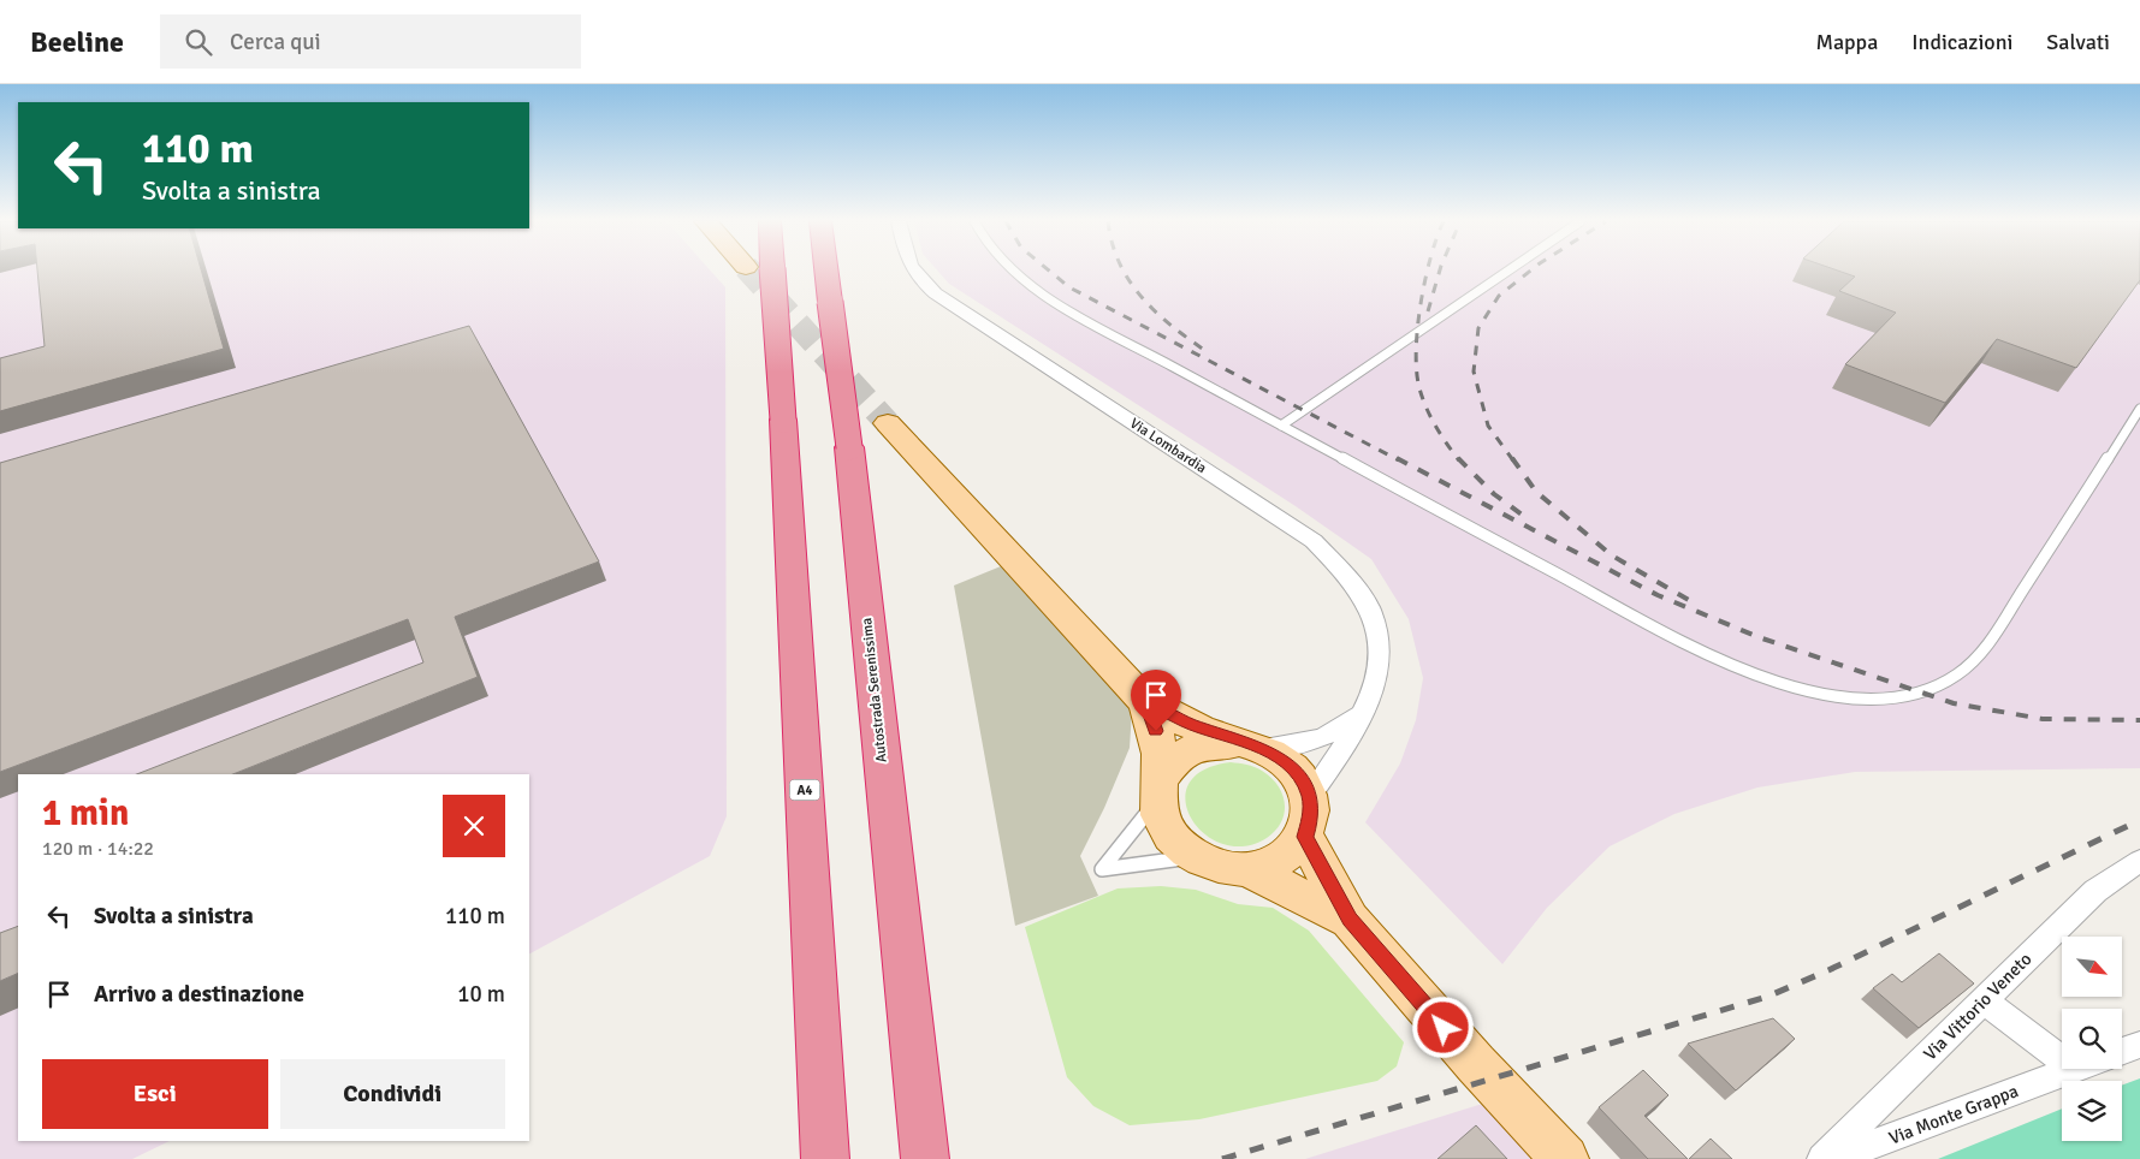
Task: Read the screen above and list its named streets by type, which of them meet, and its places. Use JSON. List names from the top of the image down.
{
  "streets": {
    "highway": ["Autostrada Serenissima", "A4"],
    "street": ["Via Lombardia", "Via Vittorio Veneto", "Via Monte Grappa"]
  },
  "north": "bottom right",
  "page": {
    "header": "Beeline",
    "search": "Cerca qui",
    "nav": ["Mappa", "Indicazioni", "Salvati"],
    "turn": ["110 m", "Svolta a sinistra"],
    "heading": ["1 min", "120 m · 14:22"],
    "list": [
      {
        "name": "Svolta a sinistra",
        "value": "110 m"
      },
      {
        "name": "Arrivo a destinazione",
        "value": "10 m"
      }
    ],
    "buttons": ["Esci", "Condividi"]
  }
}
